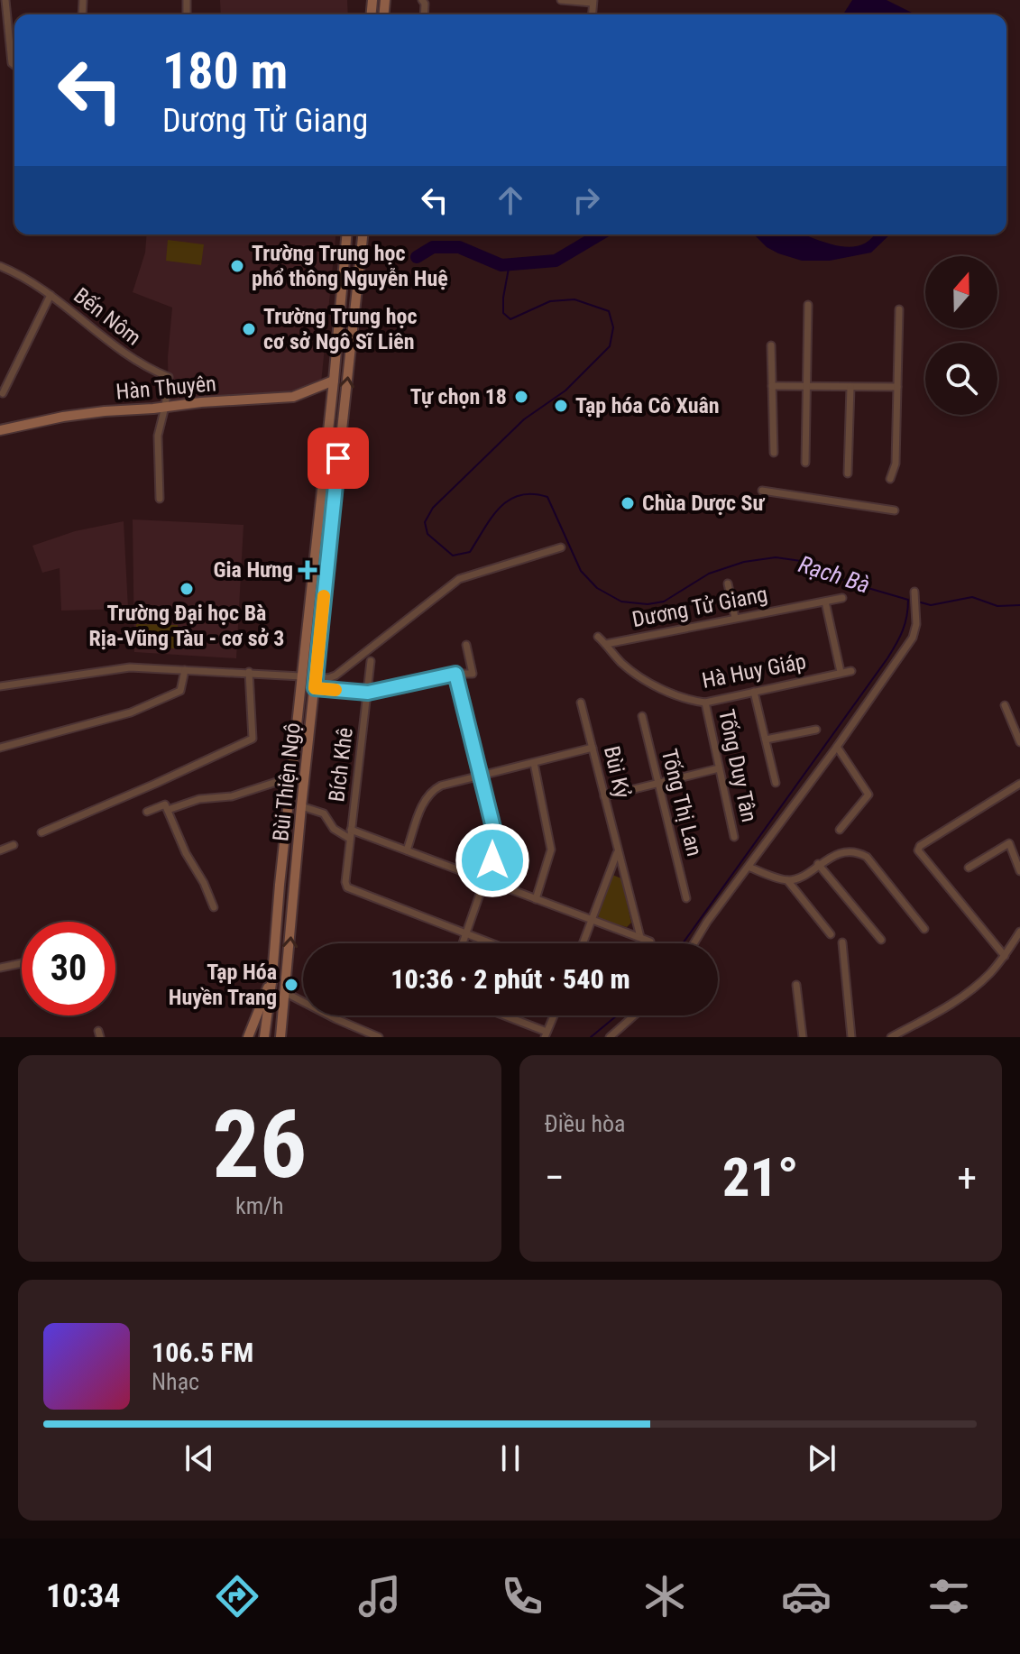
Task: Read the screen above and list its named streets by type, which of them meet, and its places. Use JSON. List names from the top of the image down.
{
  "streets": {
    "main road": ["Hàn Thuyên", "Bùi Thiện Ngộ"],
    "street": [
      "Bến Nôm",
      "Dương Tử Giang",
      "Hà Huy Giáp",
      "Bích Khê",
      "Tống Duy Tân",
      "Bùi Kỷ",
      "Tống Thị Lan"
    ]
  },
  "crossings": [
    ["Bến Nôm", "Hàn Thuyên"],
    ["Hàn Thuyên", "Bùi Thiện Ngộ"],
    ["Dương Tử Giang", "Hà Huy Giáp"],
    ["Hà Huy Giáp", "Tống Duy Tân"]
  ],
  "water": ["Rạch Bà"],
  "places": {
    "other": [
      "Trường Trung học phổ thông Nguyễn Huệ",
      "Trường Trung học cơ sở Ngô Sĩ Liên",
      "Tự chọn 18",
      "Tạp hóa Cô Xuân",
      "Chùa Dược Sư",
      "Trường Đại học Bà Rịa-Vũng Tàu - cơ sở 3",
      "Tạp Hóa Huyền Trang"
    ],
    "health": ["Gia Hưng"]
  },
  "north": "top",
  "page": {
    "turn": ["180 m", "Dương Tử Giang"],
    "limit": "30",
    "trip": "10:36 · 2 phút · 540 m",
    "tile": [
      ["26", "km/h"],
      "Điều hòa"
    ],
    "heat": ["−", "21°", "+"],
    "song": ["106.5 FM", "Nhạc"],
    "tabs": "10:34"
  }
}
